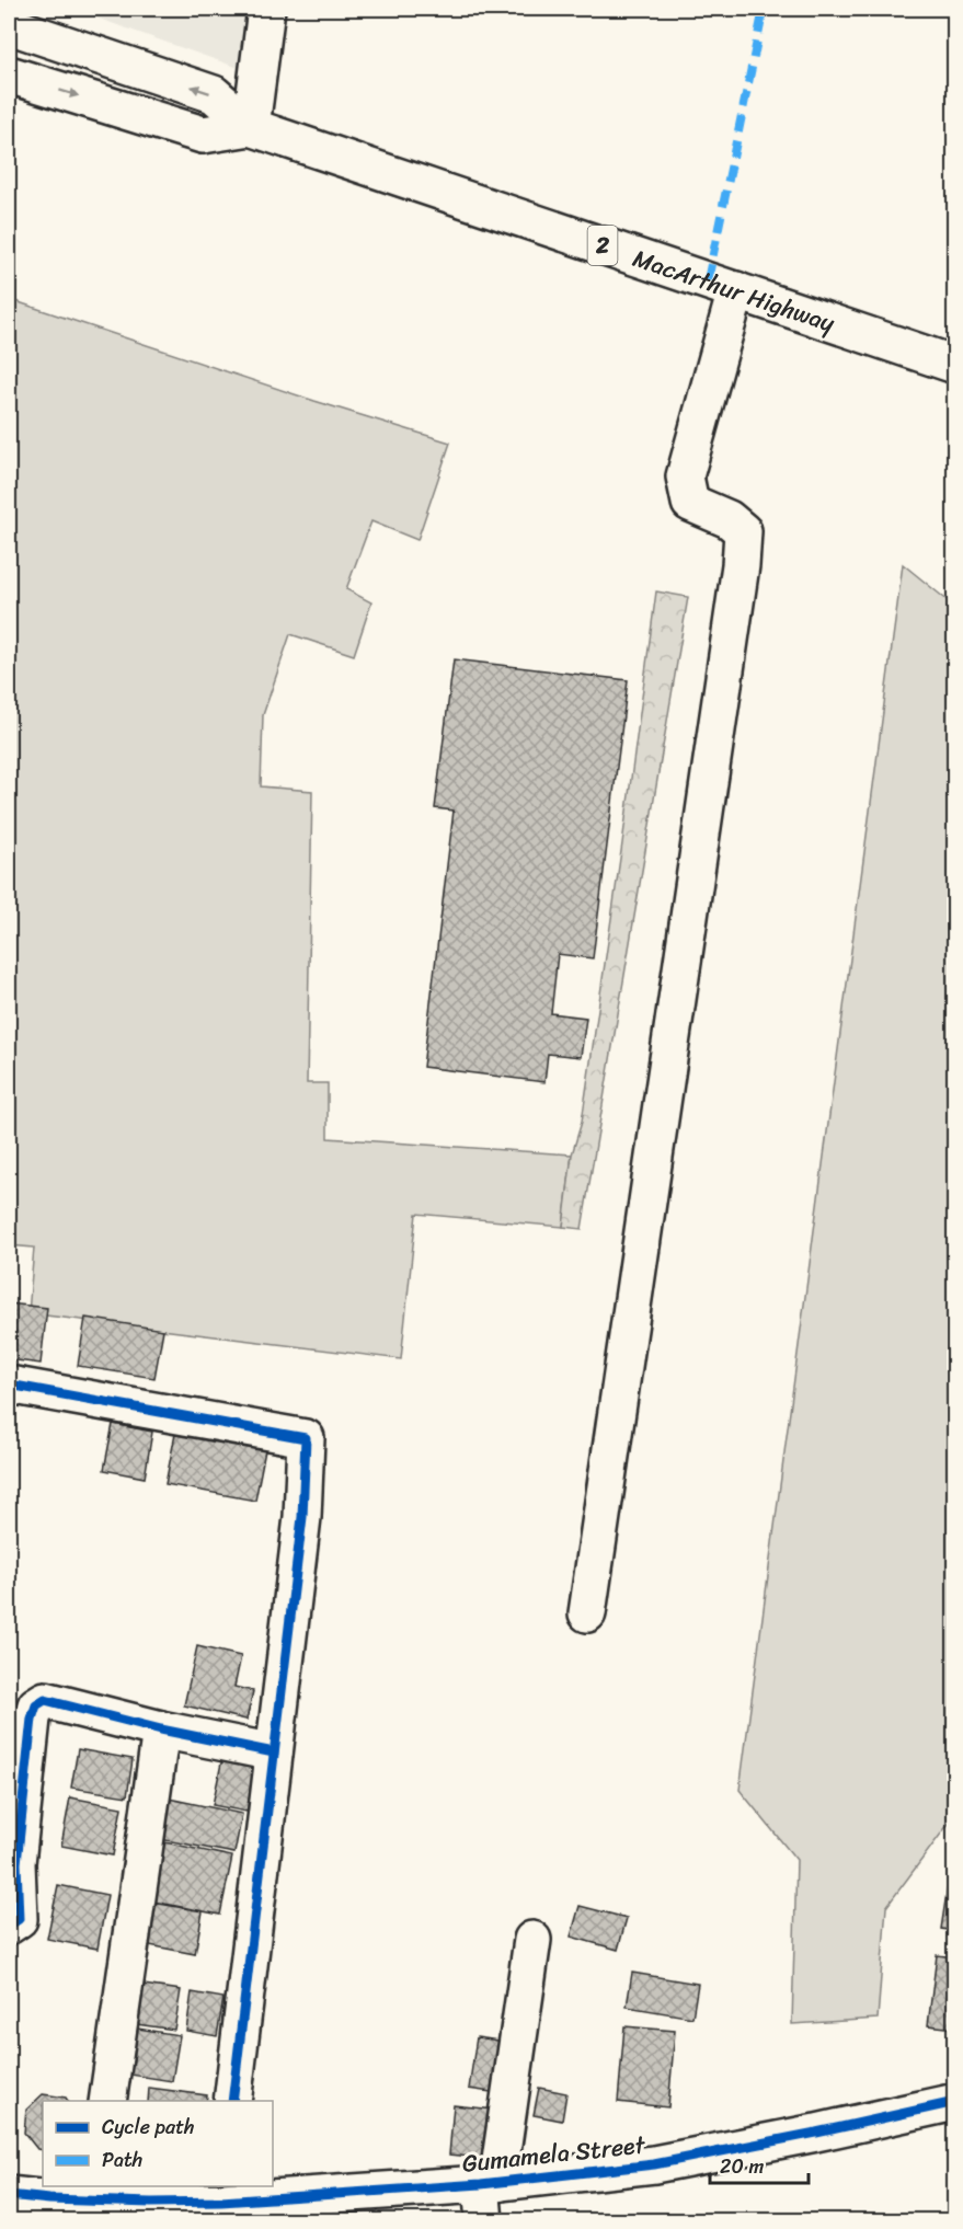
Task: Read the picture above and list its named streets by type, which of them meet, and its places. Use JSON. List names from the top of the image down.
{
  "streets": {
    "main road": ["2", "MacArthur Highway", "Gumamela Street"]
  },
  "legend": ["Cycle path", "Path"],
  "scale_bar": "20 m"
}
